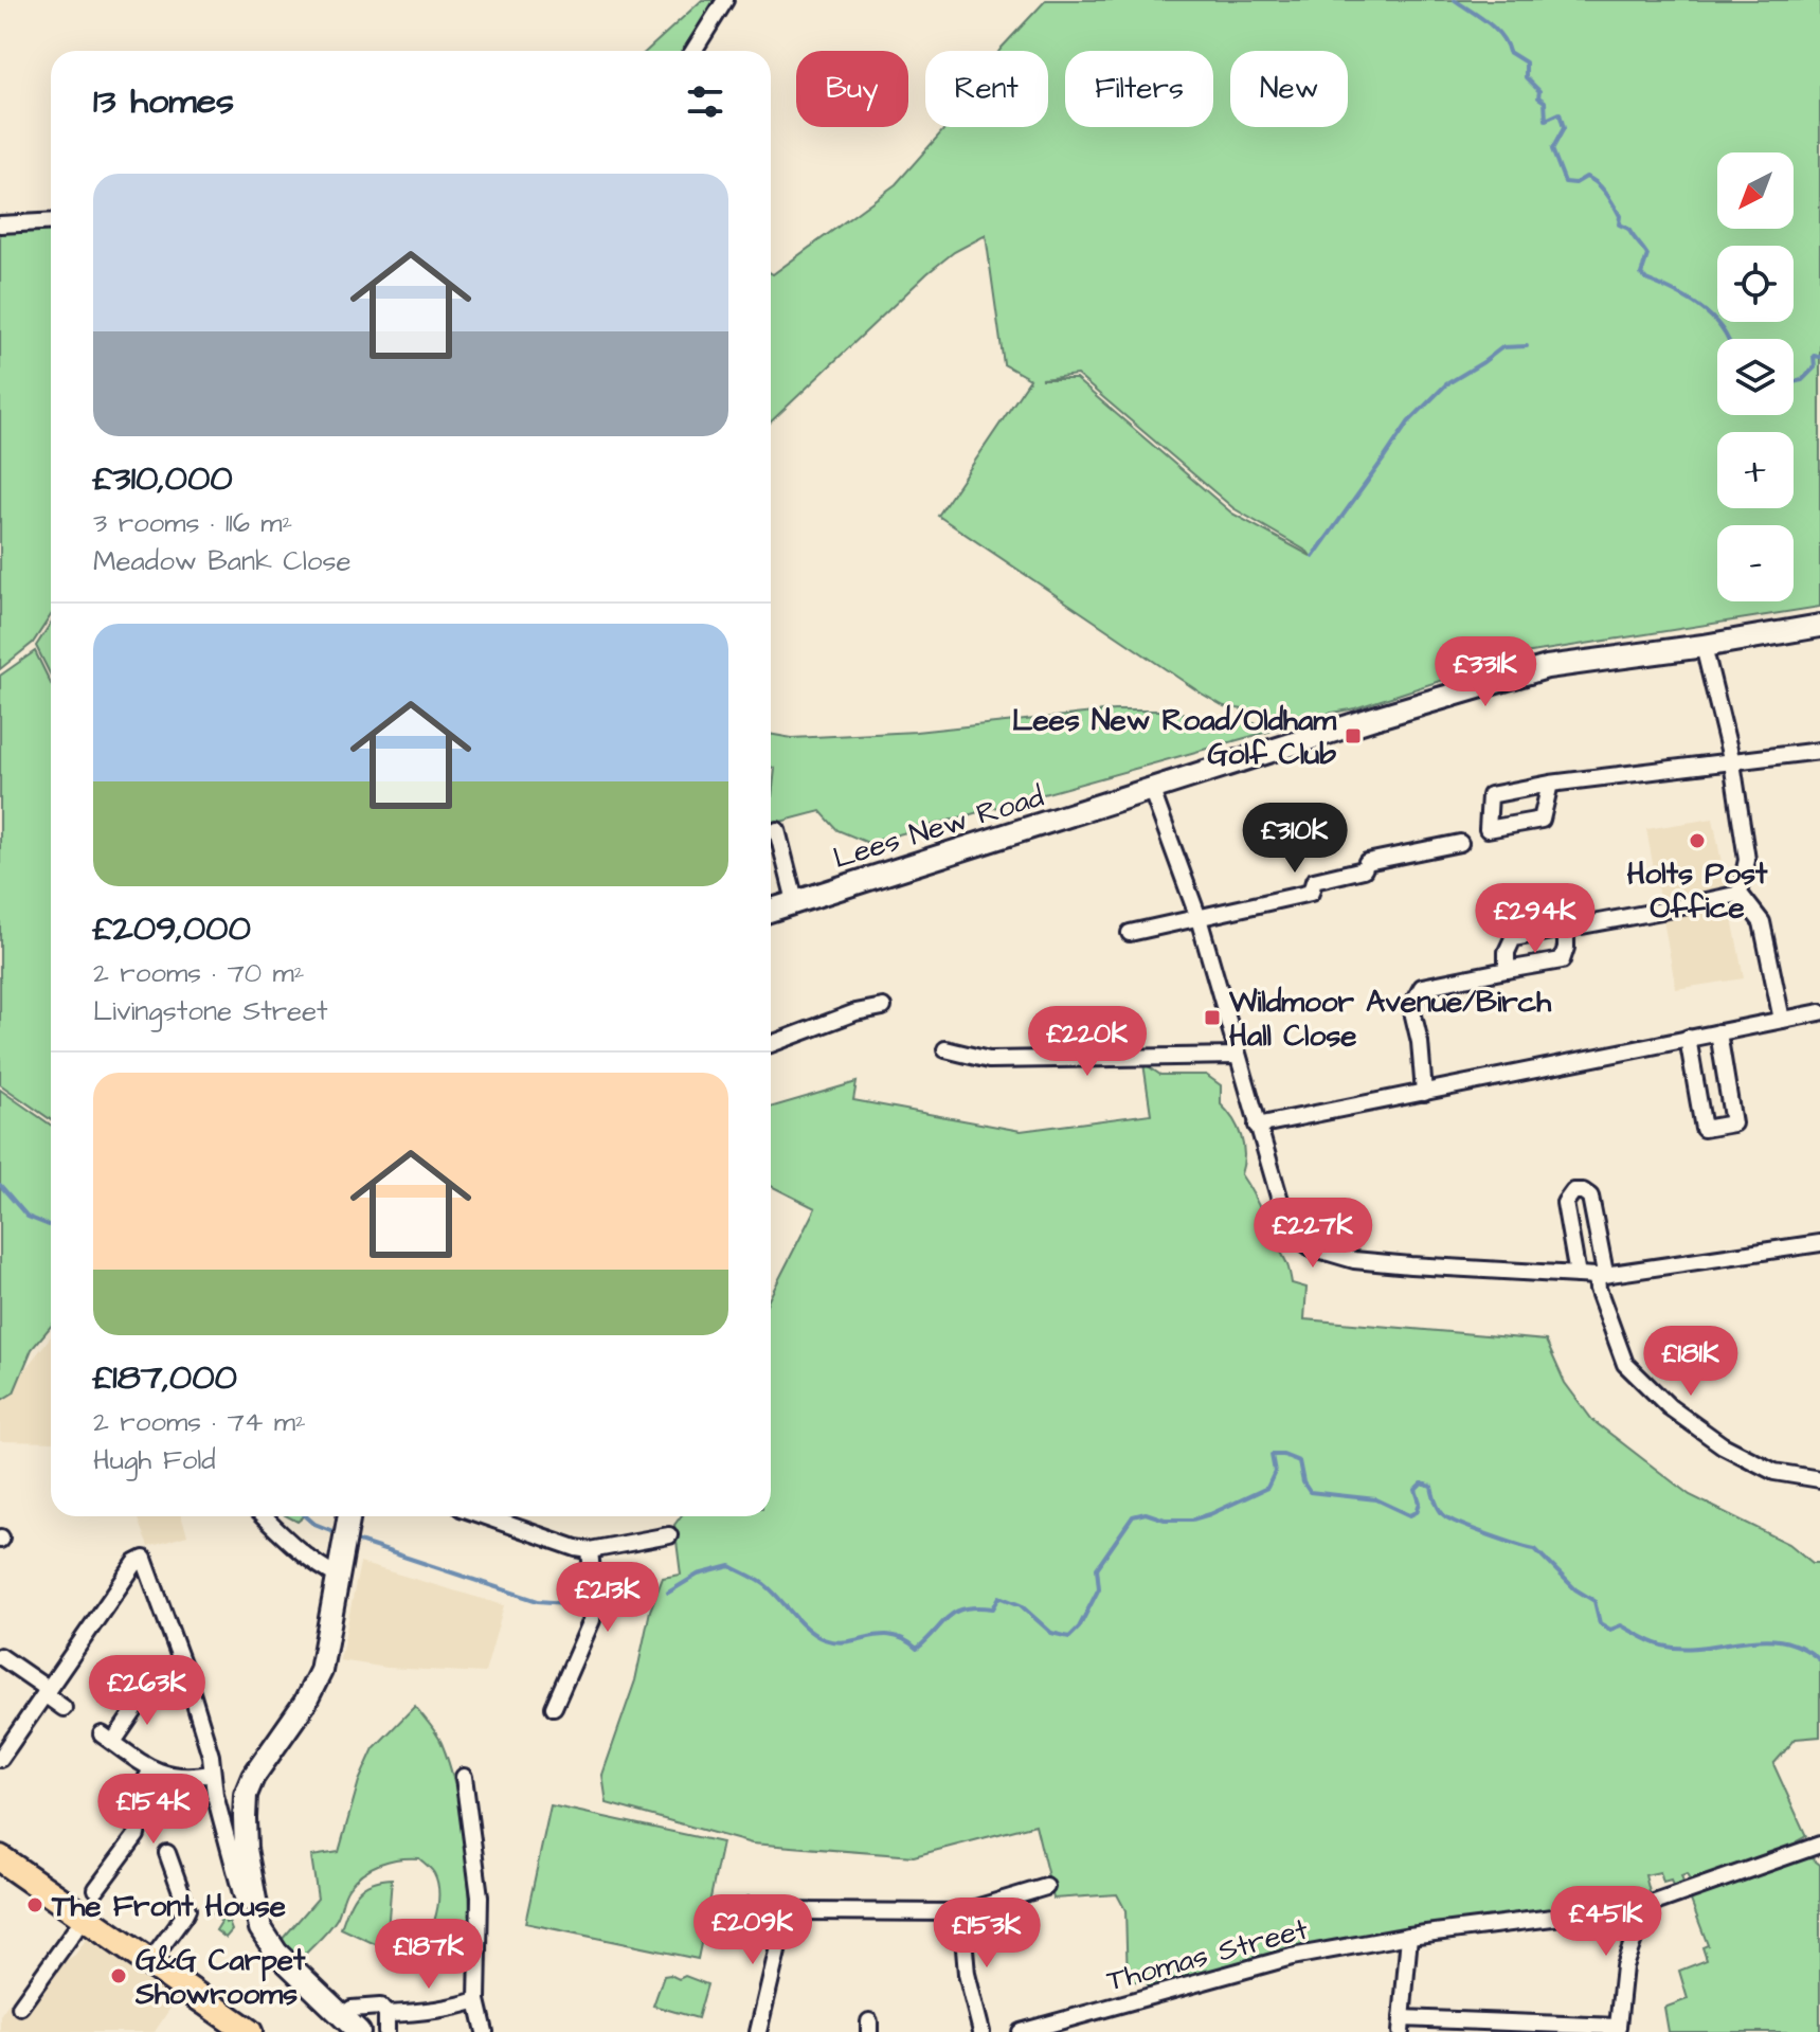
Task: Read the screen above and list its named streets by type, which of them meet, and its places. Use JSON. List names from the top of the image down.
{
  "streets": {
    "street": ["Lees New Road", "Thomas Street"]
  },
  "places": {
    "transit": ["Lees New Road/Oldham Golf Club", "Wildmoor Avenue/Birch Hall Close"],
    "other": ["Holts Post Office", "The Front House", "G&G Carpet Showrooms"]
  },
  "north": "bottom left",
  "page": {
    "chip": [
      "Buy",
      "Rent",
      "Filters",
      "New"
    ],
    "heading": "13 homes",
    "map_buttons": ["+", "−"],
    "list": [
      {
        "name": "£310,000",
        "note": "3 rooms · 116 m² · Meadow Bank Close"
      },
      {
        "name": "£209,000",
        "note": "2 rooms · 70 m² · Livingstone Street"
      },
      {
        "name": "£187,000",
        "note": "2 rooms · 74 m² · Hugh Fold"
      }
    ],
    "price": [
      "£331K",
      "£310K",
      "£294K",
      "£220K",
      "£227K",
      "£181K",
      "£213K",
      "£263K",
      "£154K",
      "£451K",
      "£209K",
      "£153K",
      "£187K"
    ]
  }
}
